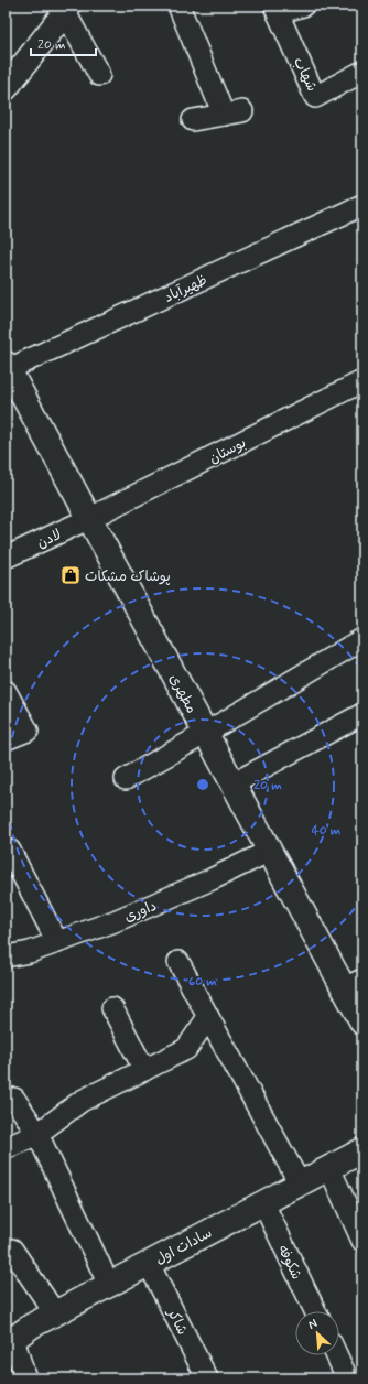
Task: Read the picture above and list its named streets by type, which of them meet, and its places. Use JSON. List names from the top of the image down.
{
  "streets": {
    "street": [
      "شهاب",
      "ظهیرآباد",
      "بوستان",
      "لادن",
      "مطهری",
      "داوری",
      "سادات اول",
      "شکوفه",
      "شاکر"
    ]
  },
  "crossings": [
    ["ظهیرآباد", "مطهری"],
    ["بوستان", "لادن"],
    ["بوستان", "مطهری"],
    ["لادن", "مطهری"],
    ["مطهری", "داوری"],
    ["سادات اول", "شکوفه"],
    ["سادات اول", "شاکر"]
  ],
  "places": {
    "shop": ["پوشاک مشکات"]
  },
  "scale_bar": "20 m",
  "north": "top left",
  "rings": ["20 m", "40 m", "60 m"]
}
